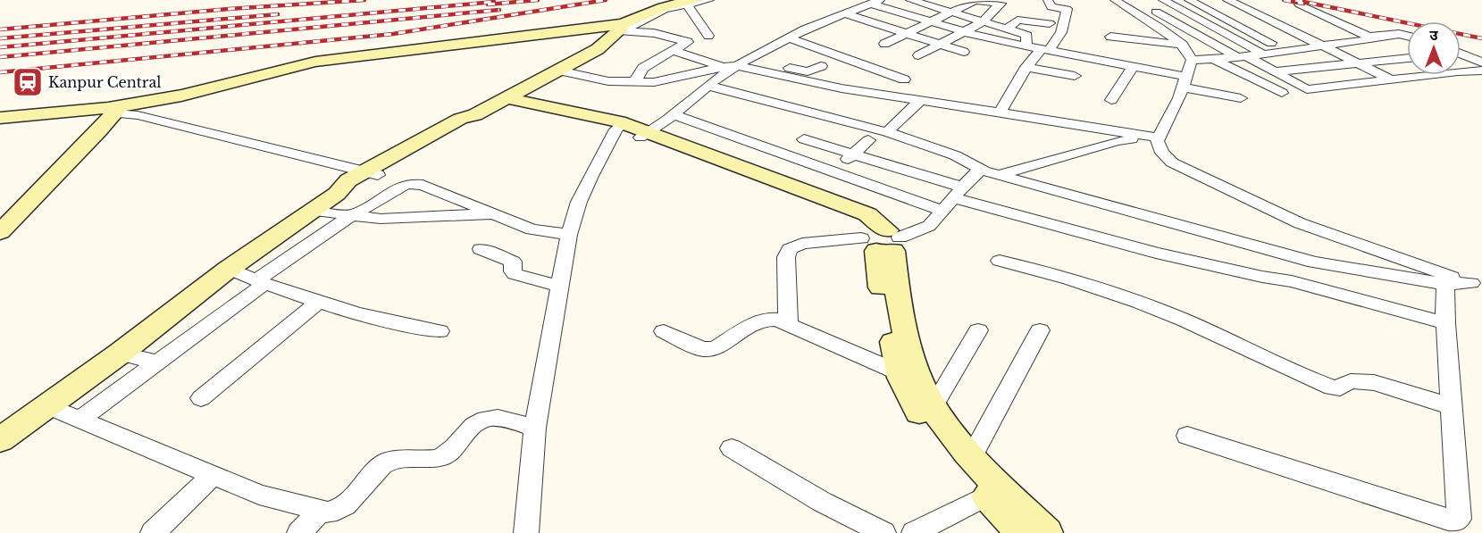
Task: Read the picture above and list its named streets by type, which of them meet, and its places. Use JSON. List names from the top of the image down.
{
  "places": {
    "station": ["Kanpur Central"]
  },
  "north": "top"
}
